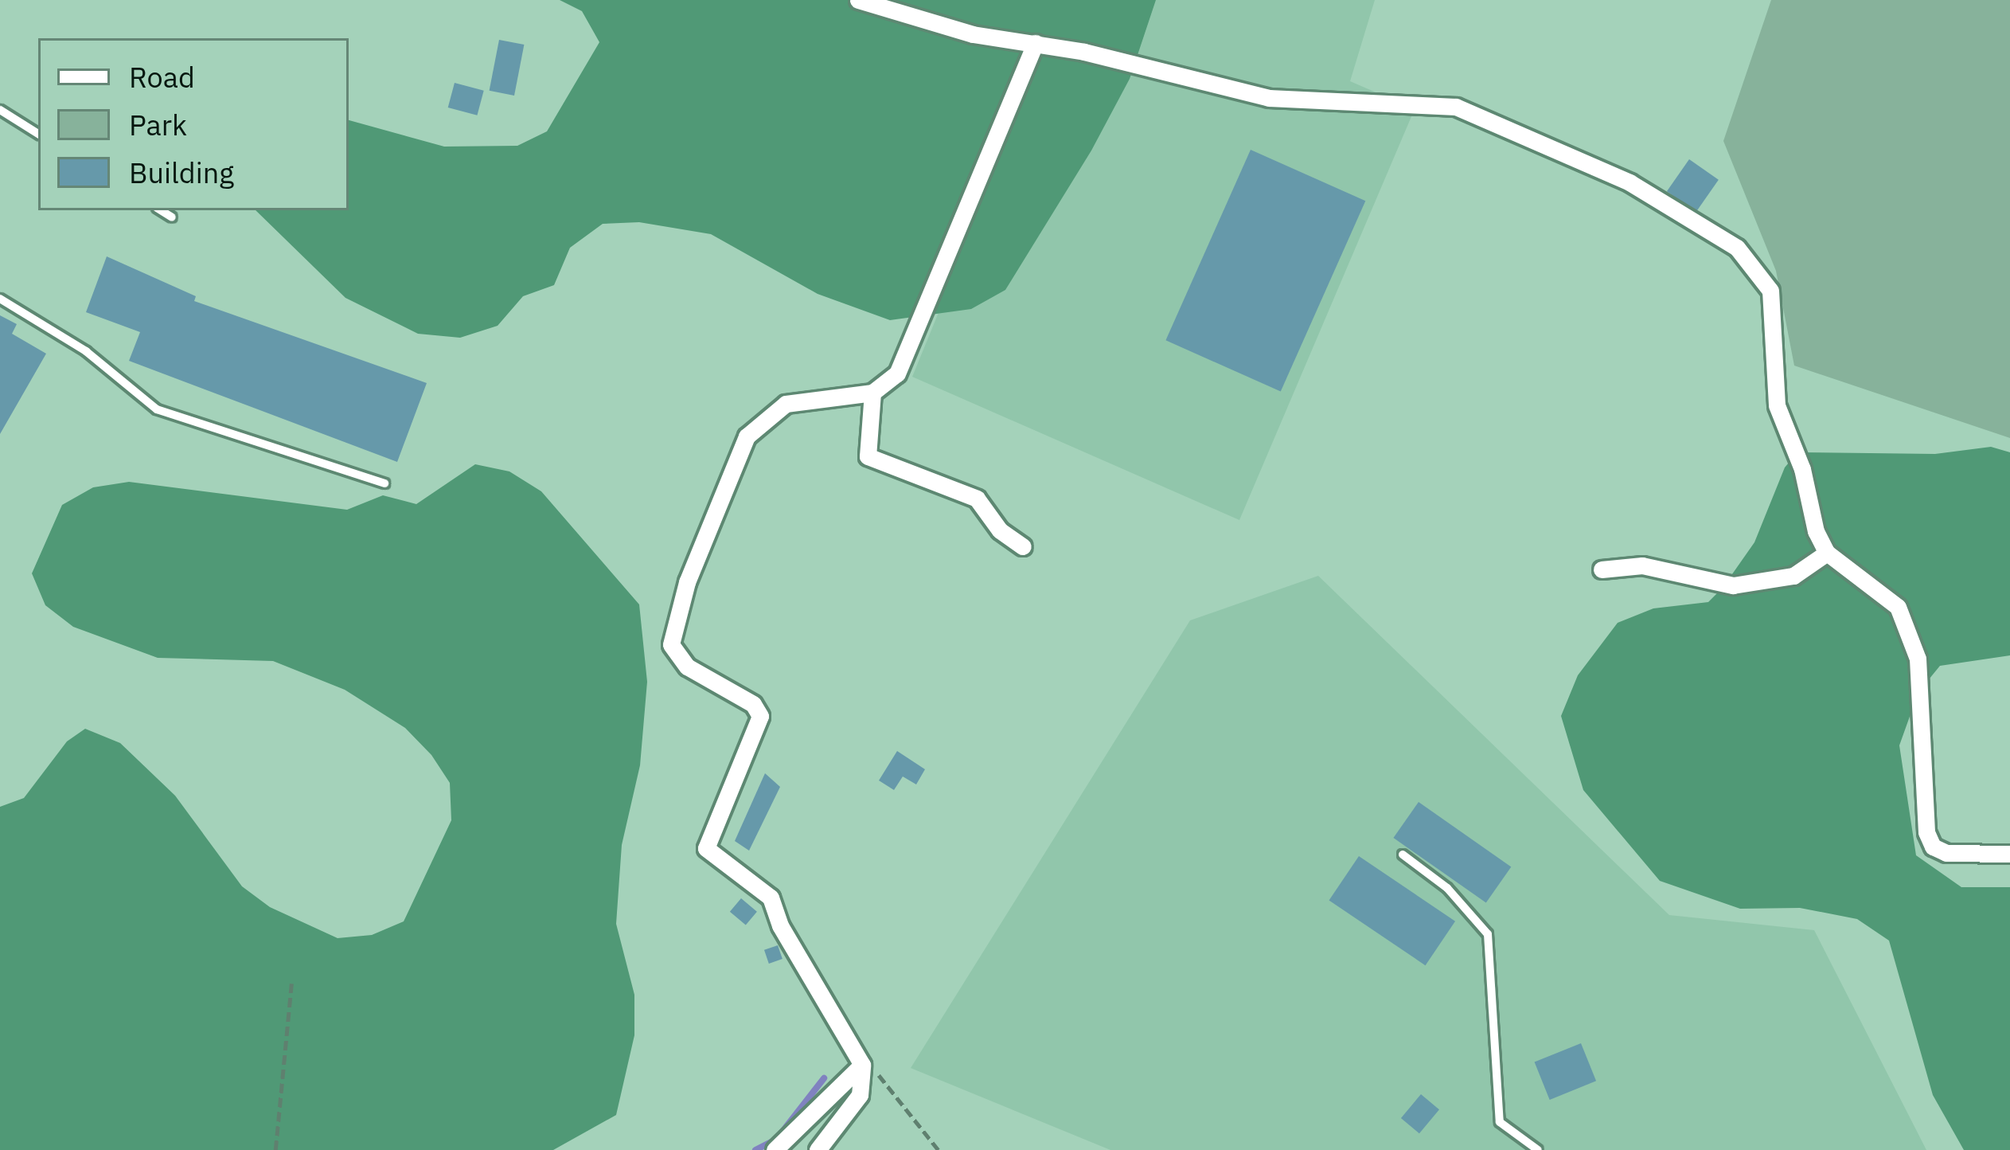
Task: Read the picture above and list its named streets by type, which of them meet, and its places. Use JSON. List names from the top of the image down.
{
  "legend": ["Road", "Park", "Building"]
}
